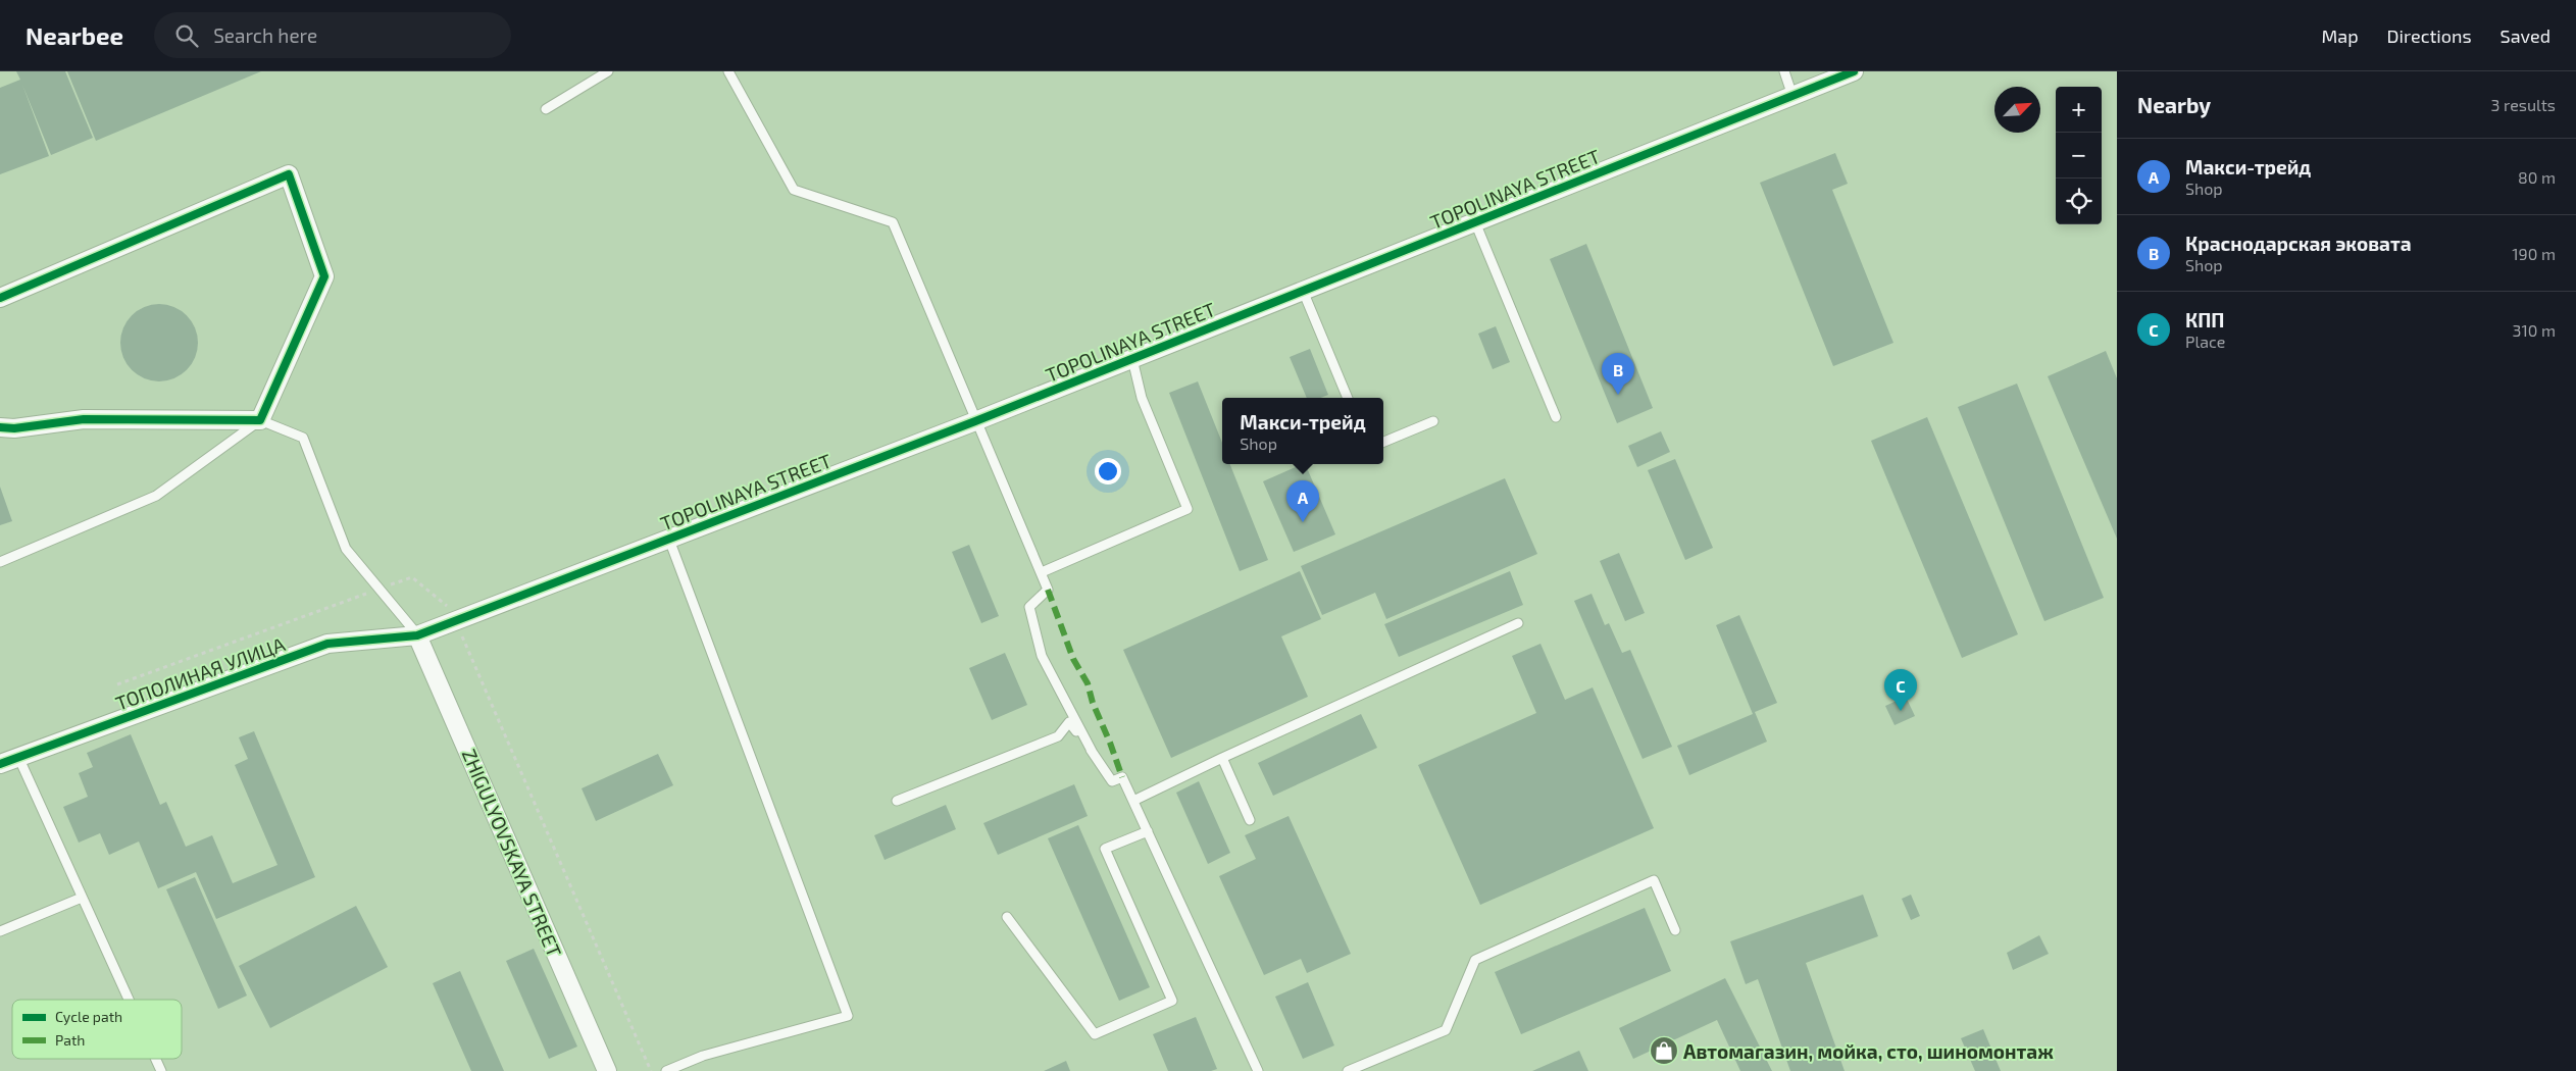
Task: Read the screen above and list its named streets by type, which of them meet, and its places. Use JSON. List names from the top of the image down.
{
  "streets": {
    "street": ["TOPOLINAYA STREET", "ТОПОЛИНАЯ УЛИЦА", "ZHIGULYOVSKAYA STREET"]
  },
  "crossings": [
    ["TOPOLINAYA STREET", "ТОПОЛИНАЯ УЛИЦА"],
    ["TOPOLINAYA STREET", "ZHIGULYOVSKAYA STREET"],
    ["ТОПОЛИНАЯ УЛИЦА", "ZHIGULYOVSKAYA STREET"]
  ],
  "places": {
    "shop": ["Автомагазин, мойка, сто, шиномонтаж"]
  },
  "legend": ["Cycle path", "Path"],
  "north": "top right",
  "page": {
    "header": "Nearbee",
    "search": "Search here",
    "nav": ["Map", "Directions", "Saved"],
    "heading": ["Nearby", "3 results"],
    "map_buttons": ["+", "−"],
    "list": [
      {
        "mark": "A",
        "name": "Макси-трейд",
        "note": "Shop",
        "value": "80 m"
      },
      {
        "mark": "B",
        "name": "Краснодарская эковата",
        "note": "Shop",
        "value": "190 m"
      },
      {
        "mark": "C",
        "name": "КПП",
        "note": "Place",
        "value": "310 m"
      }
    ],
    "pins": ["B", "A", "C"],
    "popup": ["Макси-трейд", "Shop"]
  }
}
